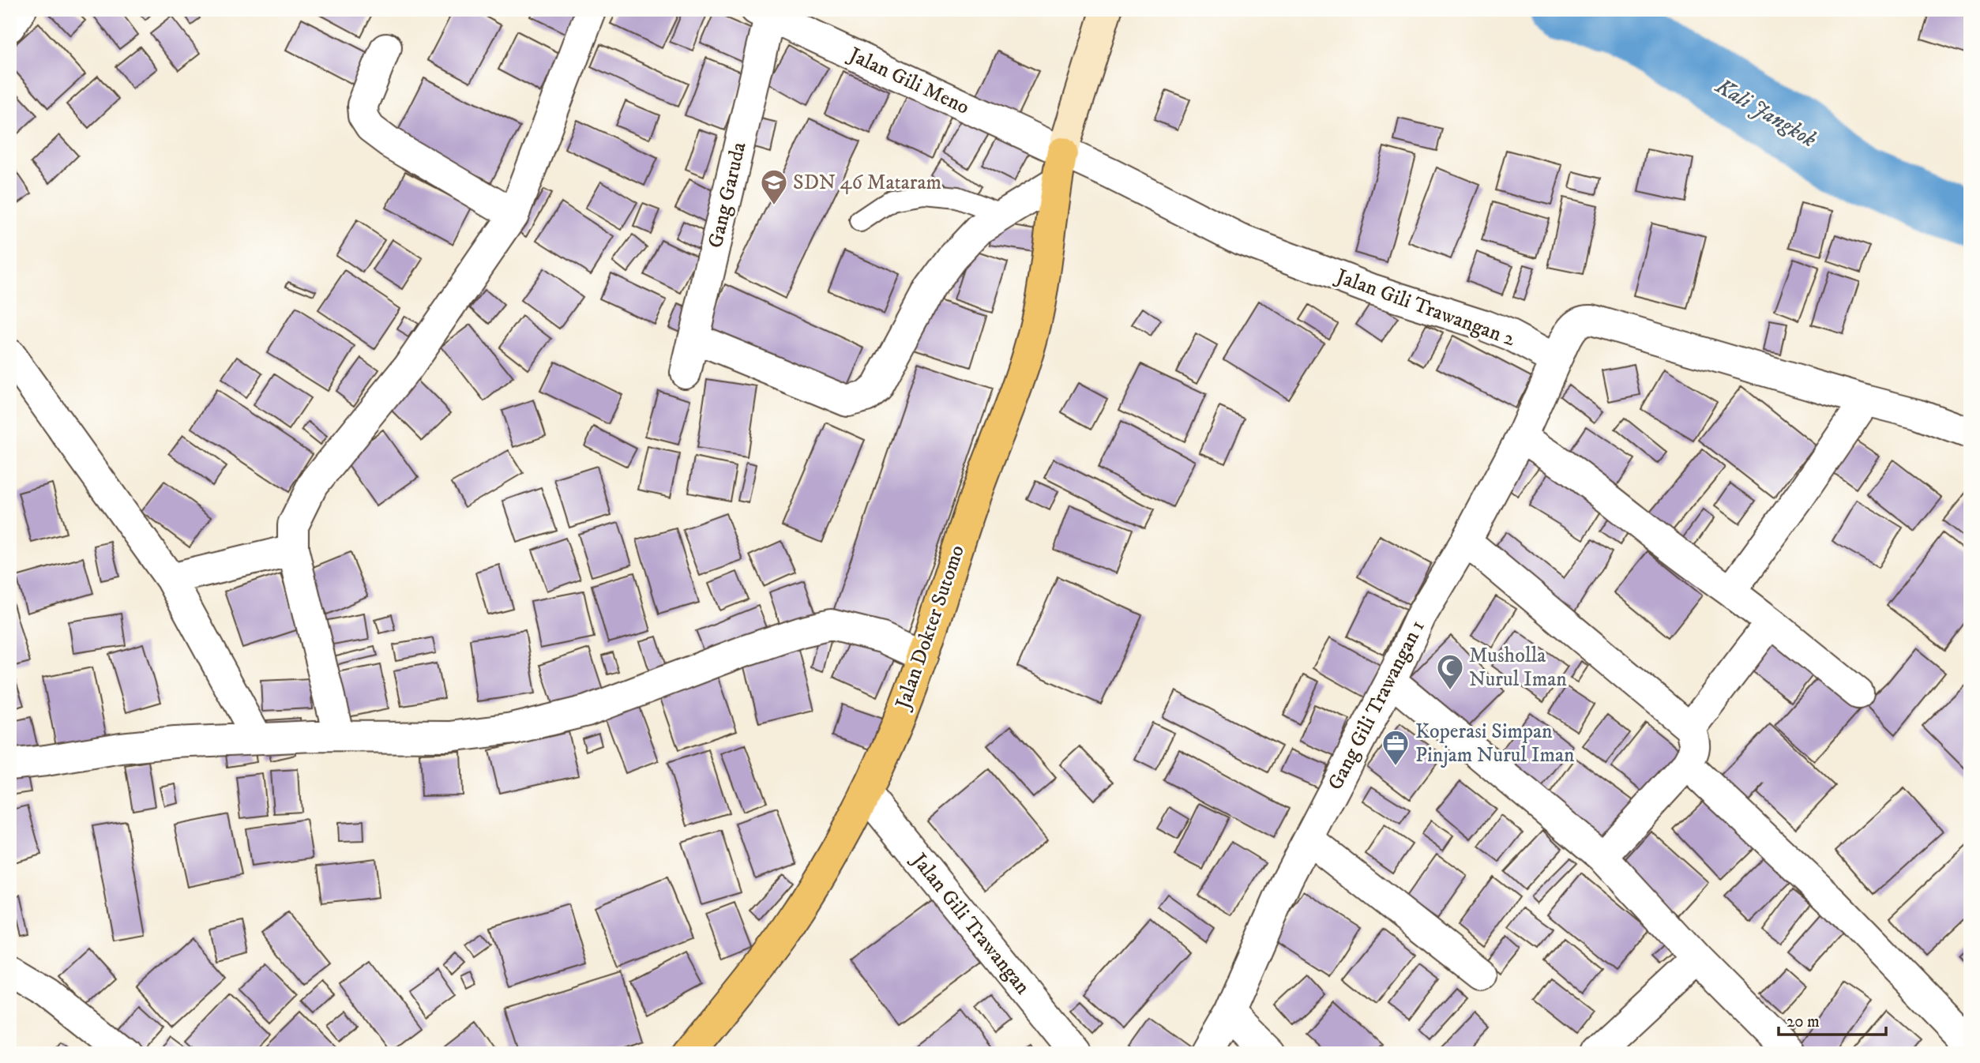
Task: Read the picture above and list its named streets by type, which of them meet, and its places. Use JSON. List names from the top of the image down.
{
  "streets": {
    "main road": ["Jalan Dokter Sutomo"],
    "street": [
      "Jalan Gili Meno",
      "Gang Garuda",
      "Jalan Gili Trawangan 2",
      "Gang Gili Trawangan 1",
      "Jalan Gili Trawangan"
    ]
  },
  "crossings": [
    ["Jalan Gili Meno", "Gang Garuda"],
    ["Jalan Gili Meno", "Jalan Gili Trawangan 2"],
    ["Jalan Gili Meno", "Jalan Dokter Sutomo"],
    ["Jalan Gili Trawangan 2", "Jalan Dokter Sutomo"],
    ["Jalan Gili Trawangan 2", "Gang Gili Trawangan 1"],
    ["Jalan Dokter Sutomo", "Jalan Gili Trawangan"]
  ],
  "water": ["Kali Jangkok"],
  "places": {
    "school or university": ["SDN 46 Mataram"],
    "mosque": ["Musholla Nurul Iman"],
    "office": ["Koperasi Simpan Pinjam Nurul Iman"]
  },
  "scale_bar": "20 m"
}
